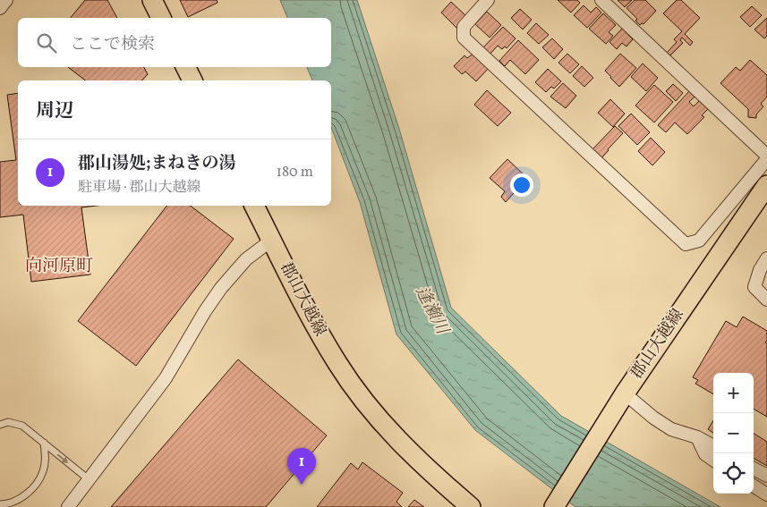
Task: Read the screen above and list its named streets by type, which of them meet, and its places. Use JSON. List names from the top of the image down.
{
  "streets": {
    "main road": ["郡山大越線"]
  },
  "districts": ["向河原町"],
  "water": ["逢瀬川"],
  "page": {
    "search": "ここで検索",
    "heading": "周辺",
    "list": [
      {
        "mark": "1",
        "name": "郡山湯処;まねきの湯",
        "note": "駐車場 · 郡山大越線",
        "value": "180 m"
      }
    ],
    "map_buttons": ["+", "−"],
    "pins": "1"
  }
}
